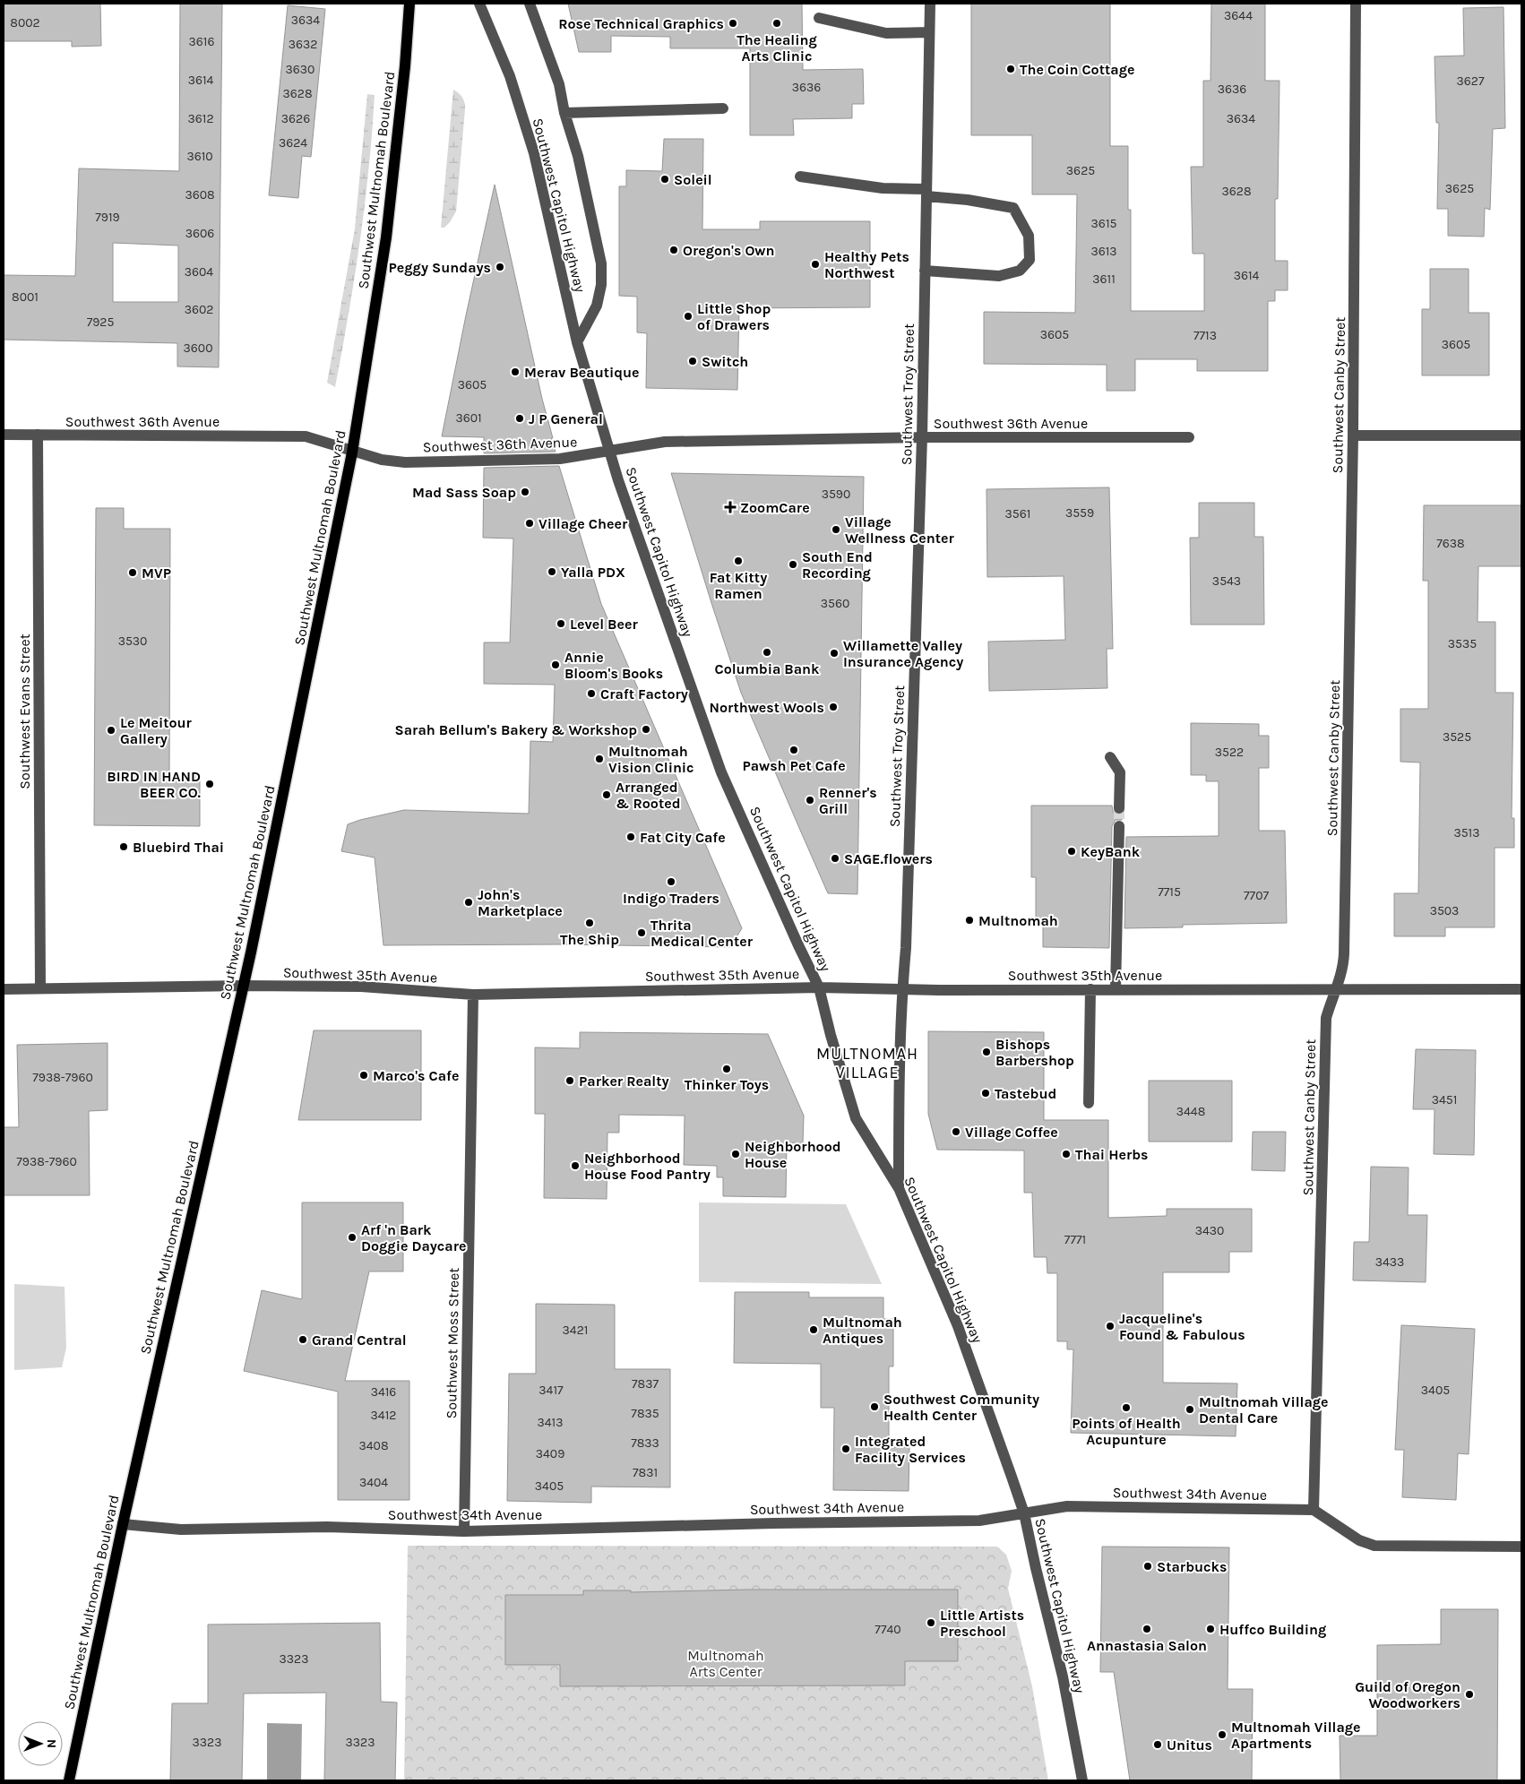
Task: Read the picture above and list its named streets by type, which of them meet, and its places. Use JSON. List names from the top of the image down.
{
  "streets": {
    "main road": ["Southwest Multnomah Boulevard"],
    "street": [
      "Southwest Capitol Highway",
      "Southwest Troy Street",
      "Southwest Canby Street",
      "Southwest 36th Avenue",
      "Southwest Evans Street",
      "Southwest 35th Avenue",
      "Southwest Moss Street",
      "Southwest 34th Avenue"
    ]
  },
  "crossings": [
    ["Southwest Multnomah Boulevard", "Southwest 36th Avenue"],
    ["Southwest Multnomah Boulevard", "Southwest 35th Avenue"],
    ["Southwest Multnomah Boulevard", "Southwest 34th Avenue"],
    ["Southwest Capitol Highway", "Southwest Troy Street"],
    ["Southwest Capitol Highway", "Southwest 36th Avenue"],
    ["Southwest Capitol Highway", "Southwest 35th Avenue"],
    ["Southwest Capitol Highway", "Southwest 34th Avenue"],
    ["Southwest Troy Street", "Southwest 36th Avenue"],
    ["Southwest Troy Street", "Southwest 35th Avenue"],
    ["Southwest Canby Street", "Southwest 35th Avenue"],
    ["Southwest Canby Street", "Southwest 34th Avenue"],
    ["Southwest 36th Avenue", "Southwest Evans Street"],
    ["Southwest Evans Street", "Southwest 35th Avenue"],
    ["Southwest 35th Avenue", "Southwest Moss Street"],
    ["Southwest Moss Street", "Southwest 34th Avenue"]
  ],
  "districts": ["MULTNOMAH VILLAGE"],
  "parks": ["Multnomah Arts Center"],
  "places": {
    "other": [
      "Rose Technical Graphics",
      "The Healing Arts Clinic",
      "The Coin Cottage",
      "Soleil",
      "Oregon's Own",
      "Healthy Pets Northwest",
      "Peggy Sundays",
      "Little Shop of Drawers",
      "Switch",
      "Merav Beautique",
      "J P General",
      "Mad Sass Soap",
      "Village Cheer",
      "Village Wellness Center",
      "Fat Kitty Ramen",
      "South End Recording",
      "Yalla PDX",
      "MVP",
      "Level Beer",
      "Columbia Bank",
      "Willamette Valley Insurance Agency",
      "Annie Bloom's Books",
      "Craft Factory",
      "Northwest Wools",
      "Sarah Bellum's Bakery & Workshop",
      "Le Meitour Gallery",
      "Pawsh Pet Cafe",
      "Multnomah Vision Clinic",
      "BIRD IN HAND BEER CO.",
      "Arranged & Rooted",
      "Renner's Grill",
      "Fat City Cafe",
      "Bluebird Thai",
      "KeyBank",
      "SAGE.flowers",
      "Indigo Traders",
      "John's Marketplace",
      "Multnomah",
      "The Ship",
      "Thrita Medical Center",
      "Bishops Barbershop",
      "Thinker Toys",
      "Marco's Cafe",
      "Parker Realty",
      "Tastebud",
      "Village Coffee",
      "Neighborhood House",
      "Thai Herbs",
      "Neighborhood House Food Pantry",
      "Arf 'n Bark Doggie Daycare",
      "Jacqueline's Found & Fabulous",
      "Multnomah Antiques",
      "Grand Central",
      "Southwest Community Health Center",
      "Points of Health Acupunture",
      "Multnomah Village Dental Care",
      "Integrated Facility Services",
      "Starbucks",
      "Little Artists Preschool",
      "Annastasia Salon",
      "Huffco Building",
      "Guild of Oregon Woodworkers",
      "Multnomah Village Apartments",
      "Unitus"
    ],
    "health": ["ZoomCare"]
  },
  "house_numbers": [
    "3644",
    "3634",
    "8002",
    "3616",
    "3632",
    "3630",
    "3614",
    "3627",
    "3636",
    "3636",
    "3628",
    "3612",
    "3626",
    "3634",
    "3624",
    "3610",
    "3625",
    "3625",
    "3628",
    "3608",
    "7919",
    "3615",
    "3606",
    "3613",
    "3604",
    "3614",
    "3611",
    "8001",
    "3602",
    "7925",
    "3605",
    "7713",
    "3605",
    "3600",
    "3605",
    "3601",
    "3590",
    "3559",
    "3561",
    "7638",
    "3543",
    "3560",
    "3530",
    "3535",
    "3525",
    "3522",
    "3513",
    "7715",
    "7707",
    "3503",
    "7938-7960",
    "3451",
    "3448",
    "7938-7960",
    "3430",
    "7771",
    "3433",
    "3421",
    "7837",
    "3417",
    "3405",
    "3416",
    "7835",
    "3412",
    "3413",
    "7833",
    "3408",
    "3409",
    "7831",
    "3404",
    "3405",
    "7740",
    "3323",
    "3323",
    "3323"
  ],
  "north": "right"
}
